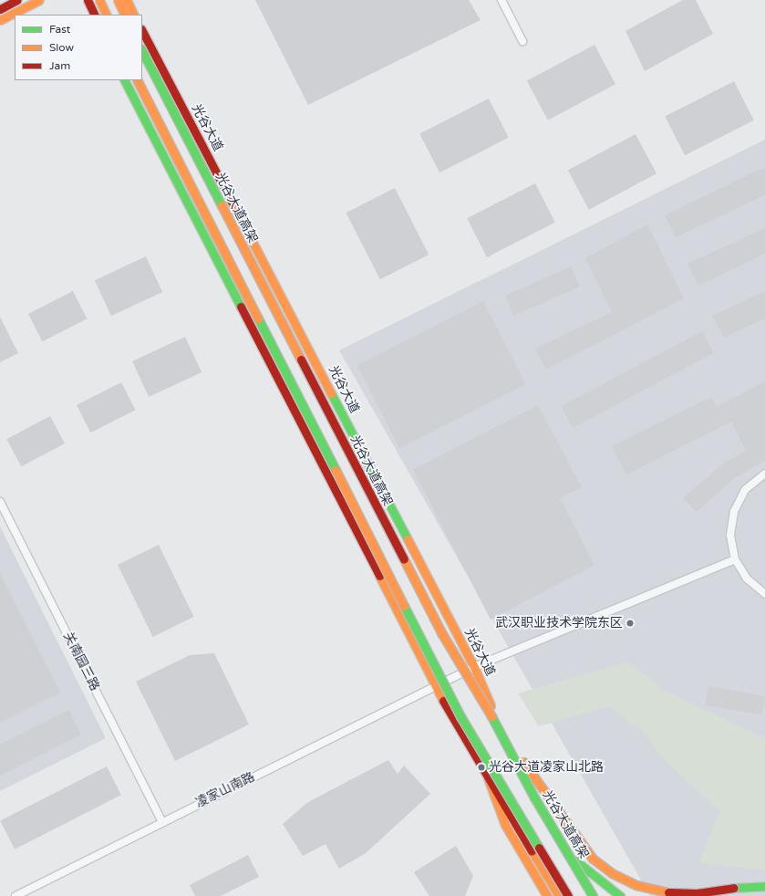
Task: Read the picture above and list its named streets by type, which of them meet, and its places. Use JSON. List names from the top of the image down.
{
  "streets": {
    "main road": ["光谷大道", "光谷大道高架"],
    "street": ["关南园三路", "凌家山南路"]
  },
  "crossings": [
    ["光谷大道", "凌家山南路"],
    ["关南园三路", "凌家山南路"]
  ],
  "places": ["武汉职业技术学院东区", "光谷大道凌家山北路"],
  "legend": ["Fast", "Slow", "Jam"]
}
